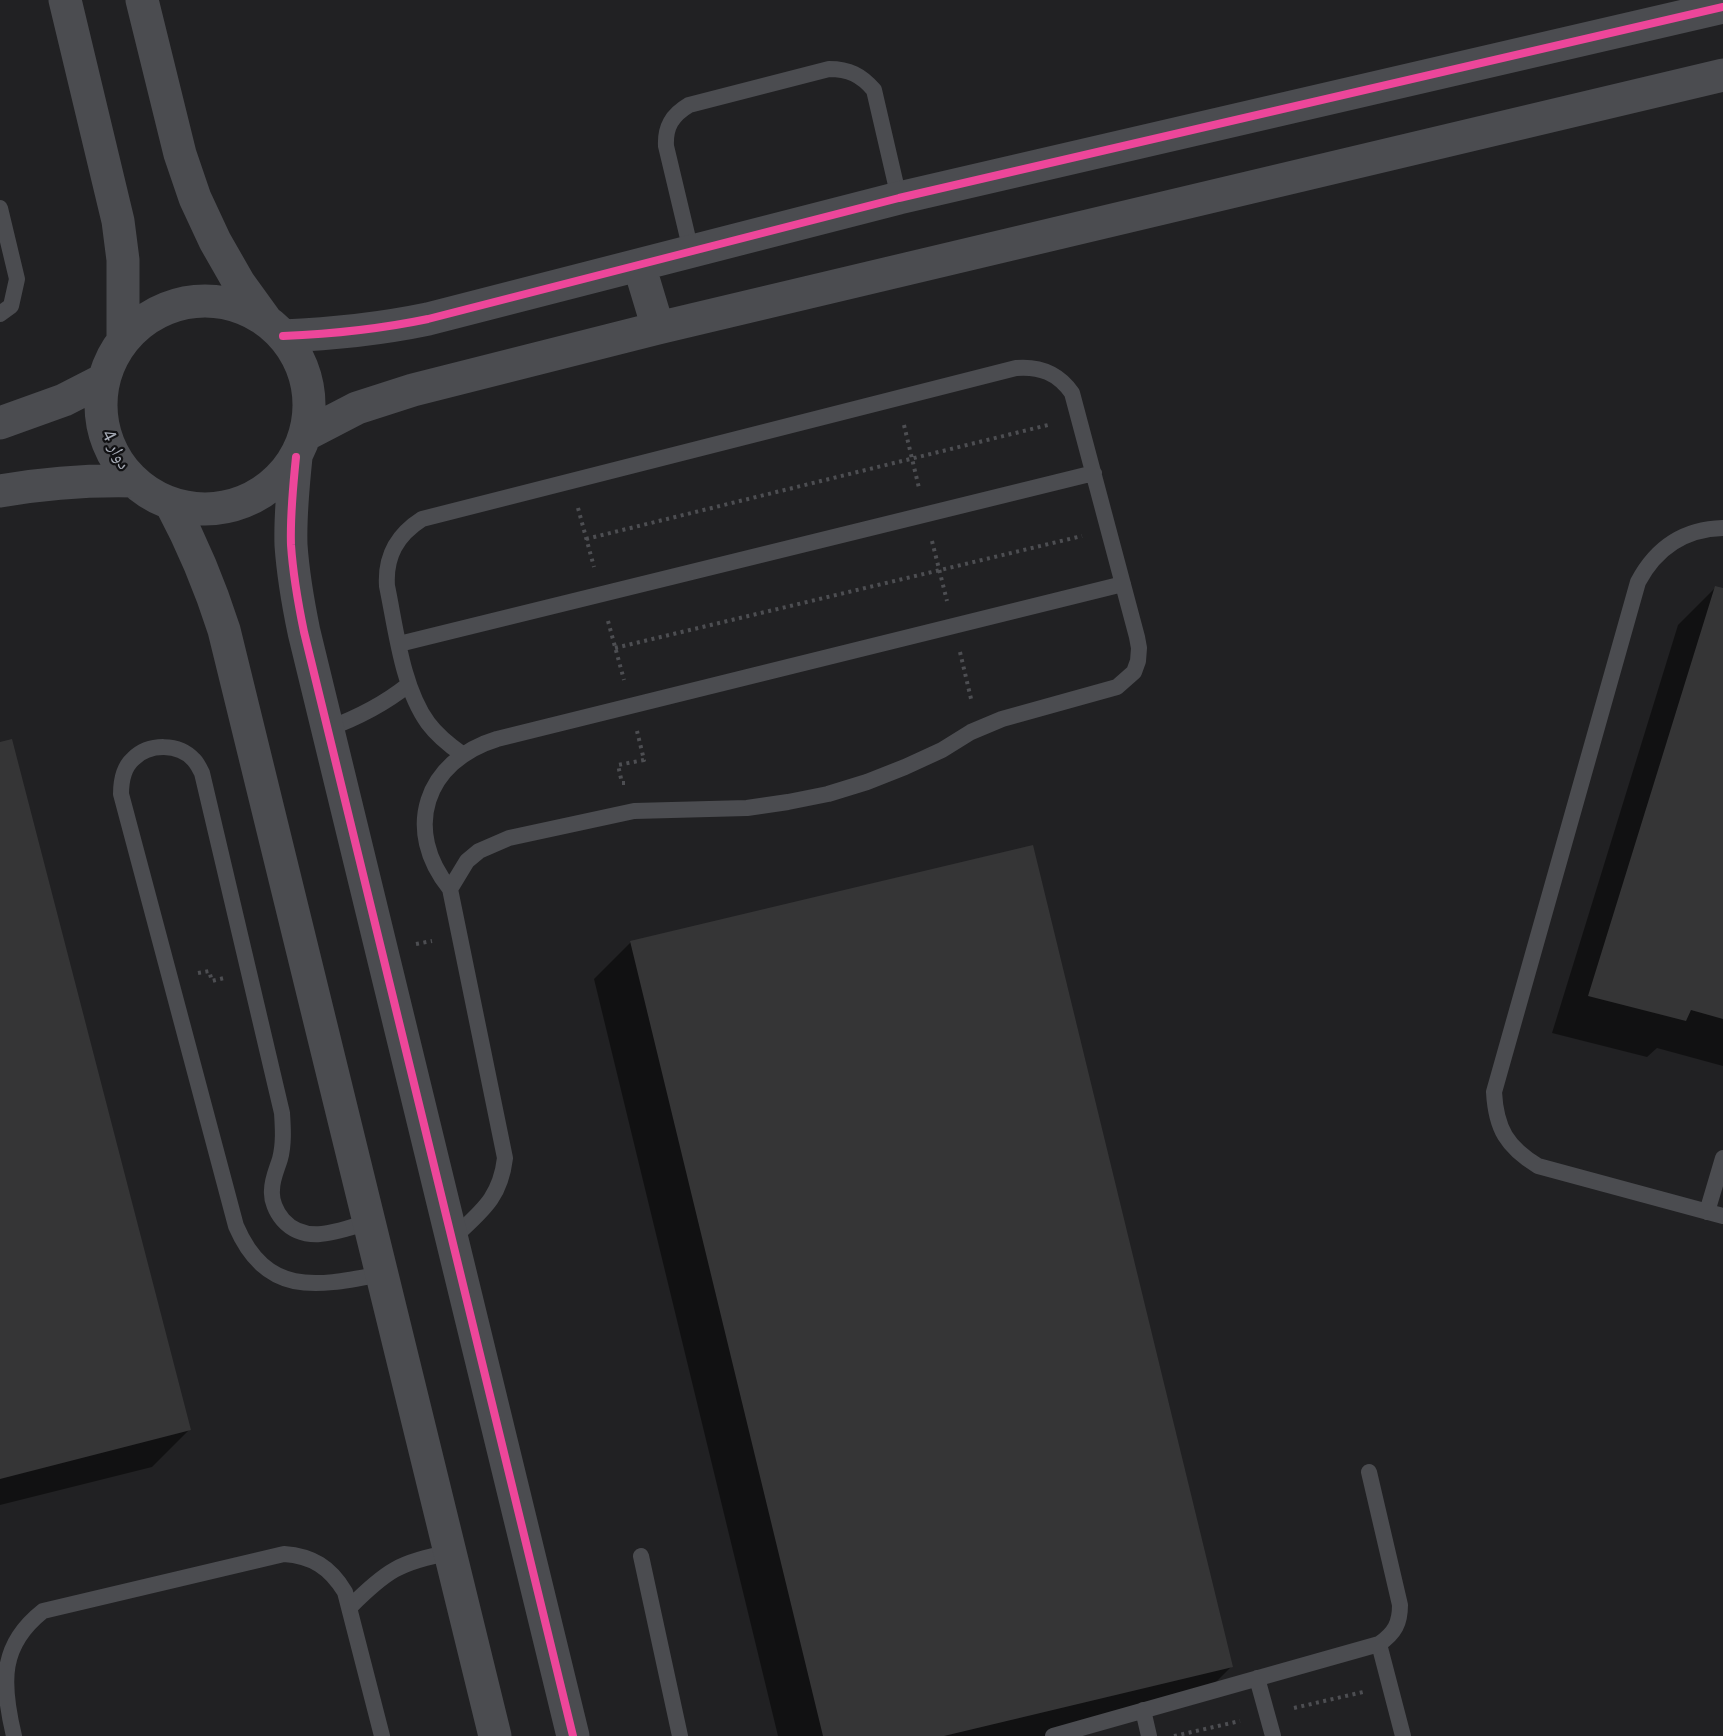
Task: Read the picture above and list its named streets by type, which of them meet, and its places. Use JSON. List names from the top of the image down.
{
  "streets": {
    "street": ["دوار 4"]
  }
}
